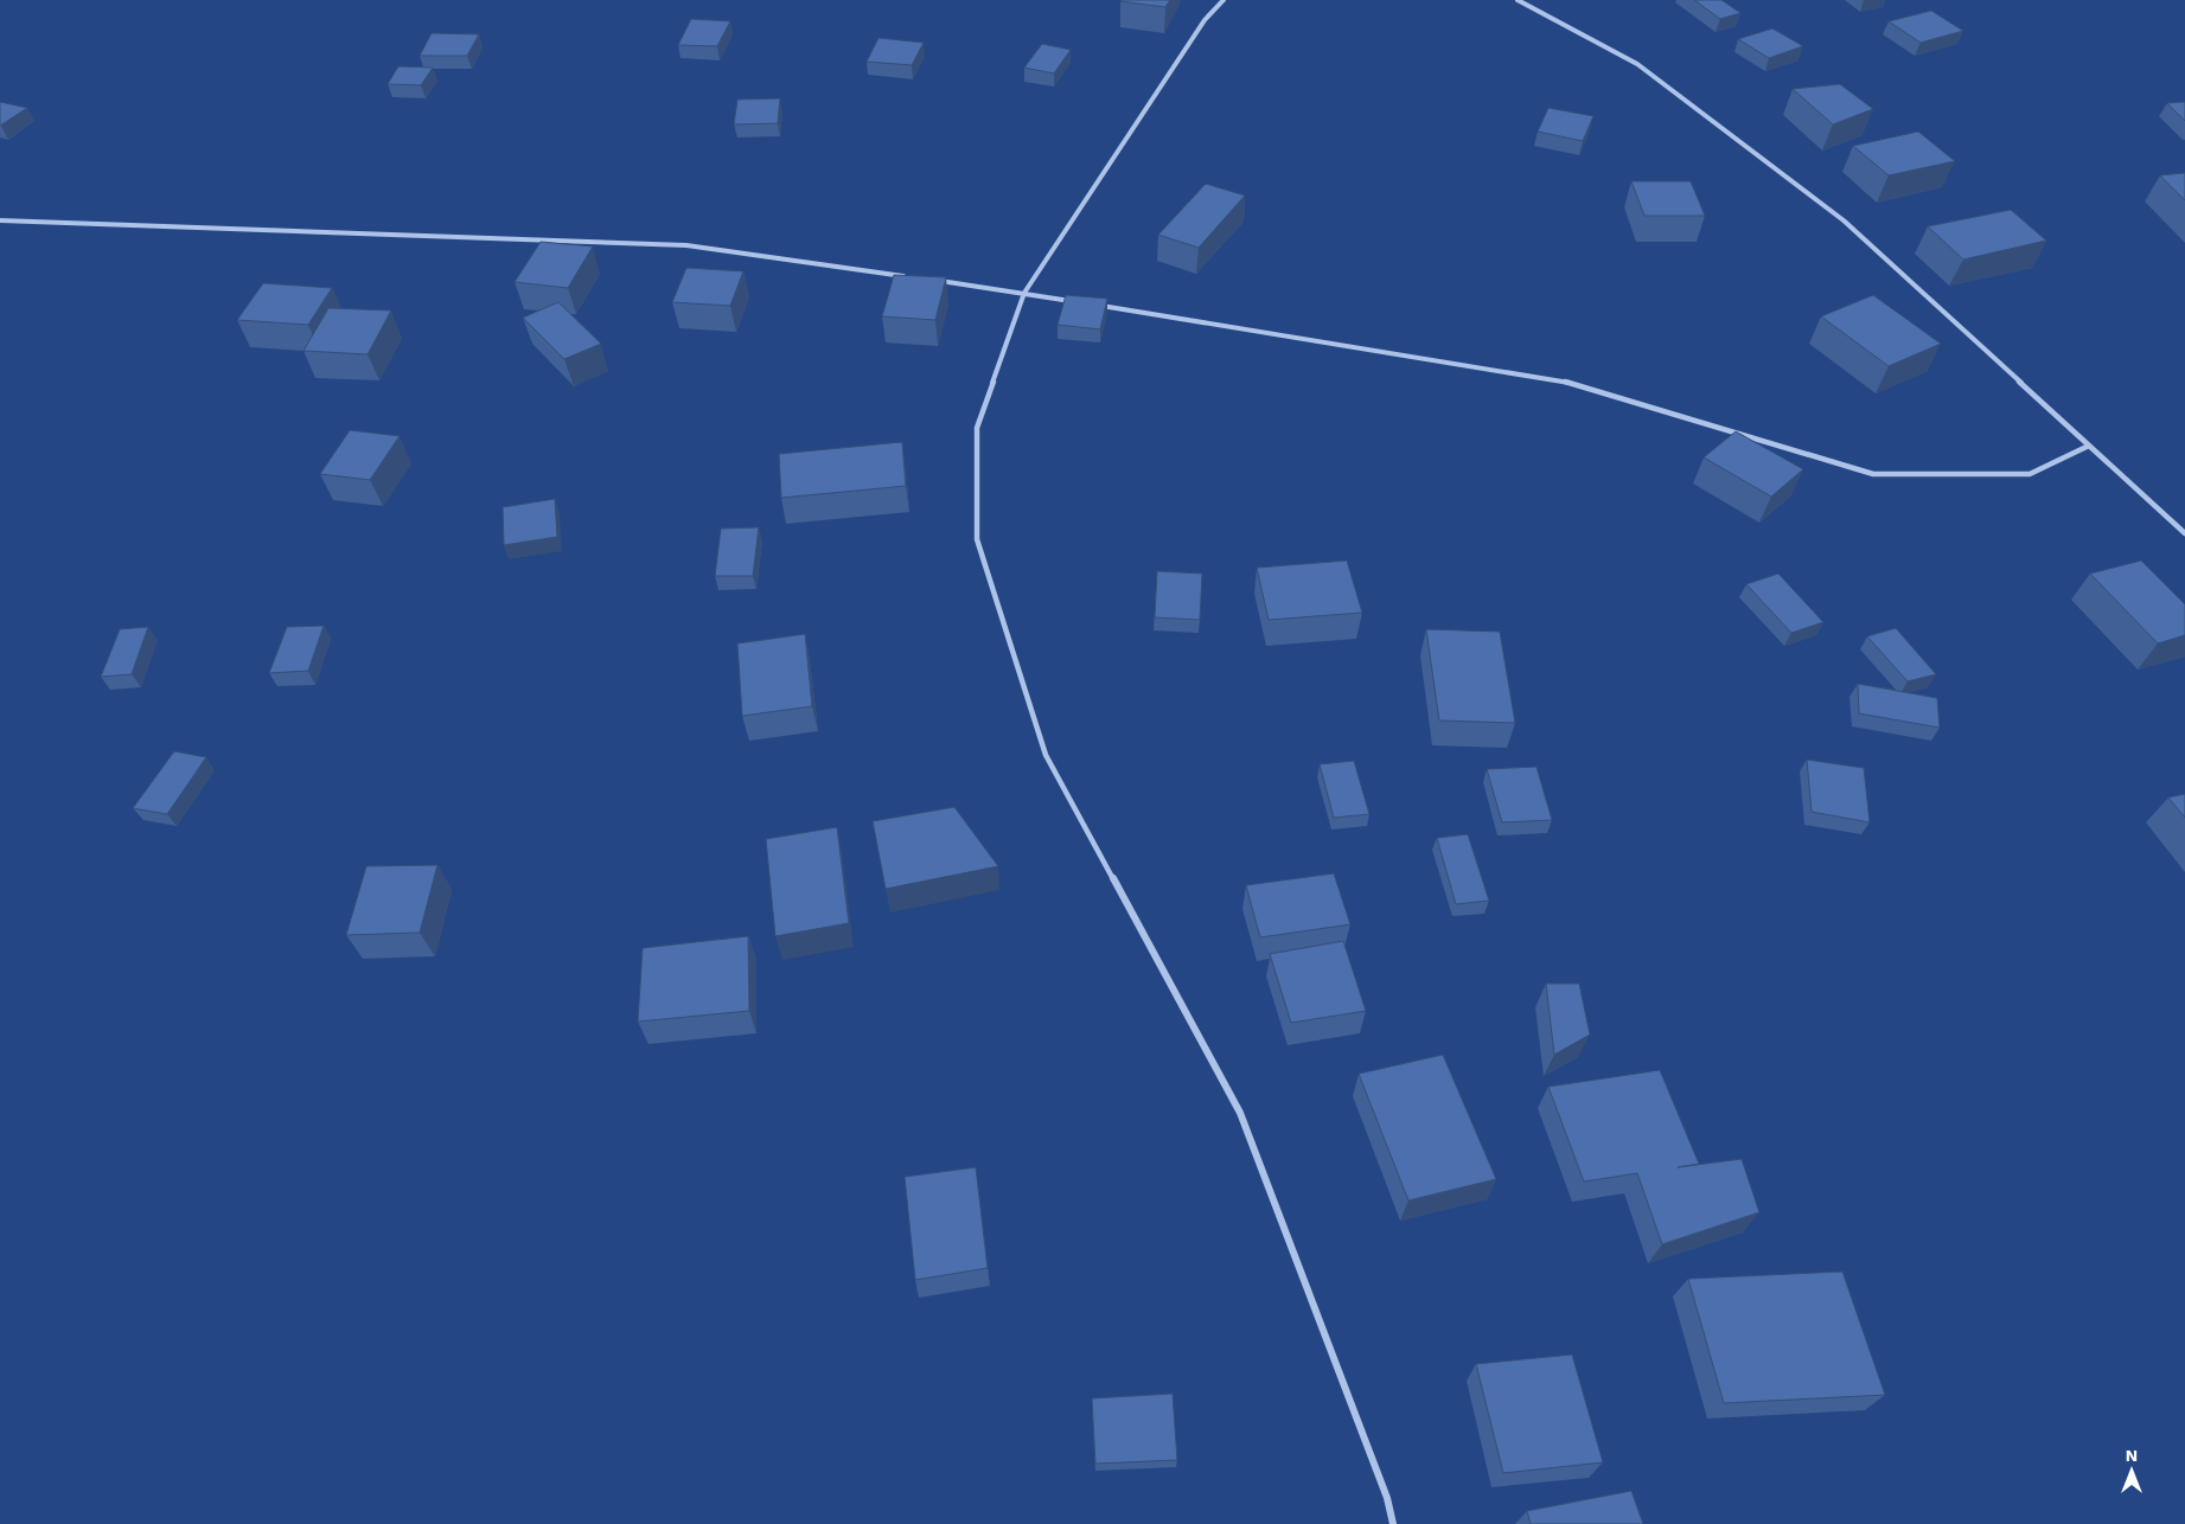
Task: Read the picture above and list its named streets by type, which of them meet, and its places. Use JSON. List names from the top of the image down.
{
  "north": "top"
}
